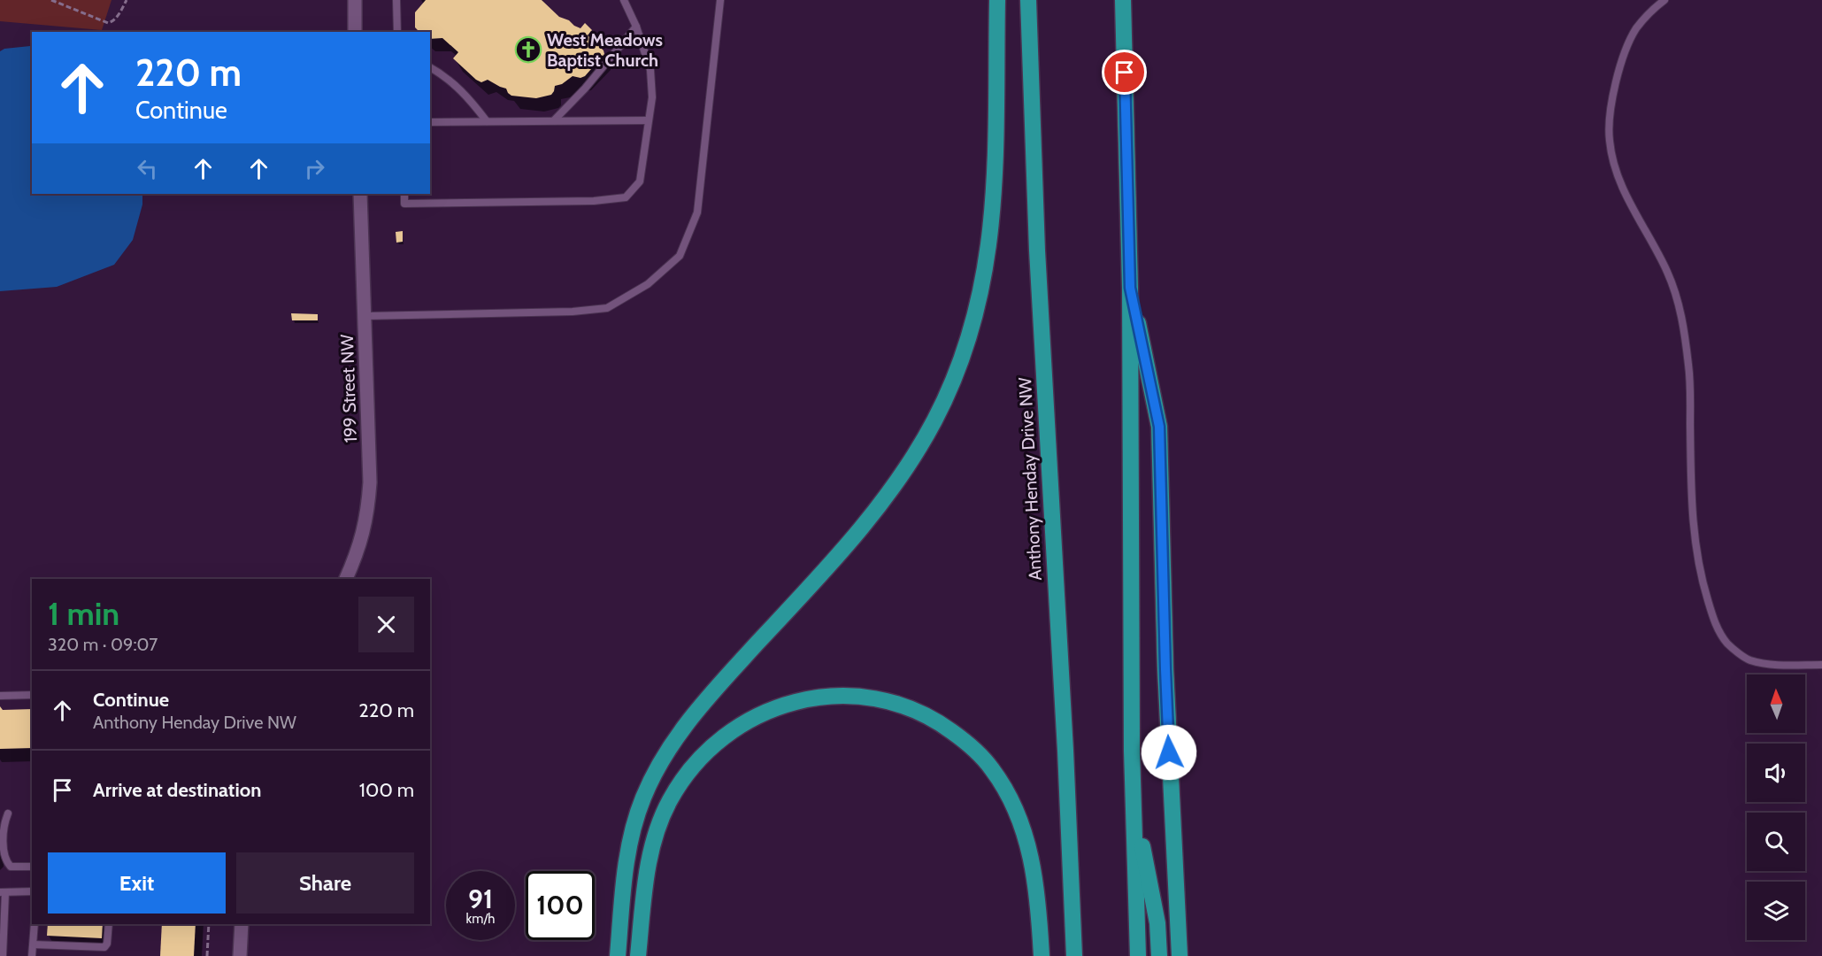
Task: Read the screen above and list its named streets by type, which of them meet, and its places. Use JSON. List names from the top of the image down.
{
  "streets": {
    "highway": ["Anthony Henday Drive NW"],
    "street": ["199 Street NW"]
  },
  "places": {
    "church": ["West Meadows Baptist Church"]
  },
  "north": "top",
  "page": {
    "turn": ["220 m", "Continue"],
    "heading": ["1 min", "320 m · 09:07"],
    "list": [
      {
        "name": "Continue",
        "note": "Anthony Henday Drive NW",
        "value": "220 m"
      },
      {
        "name": "Arrive at destination",
        "value": "100 m"
      }
    ],
    "buttons": ["Exit", "Share"],
    "speed": "91 km/h",
    "limit": "100"
  }
}
